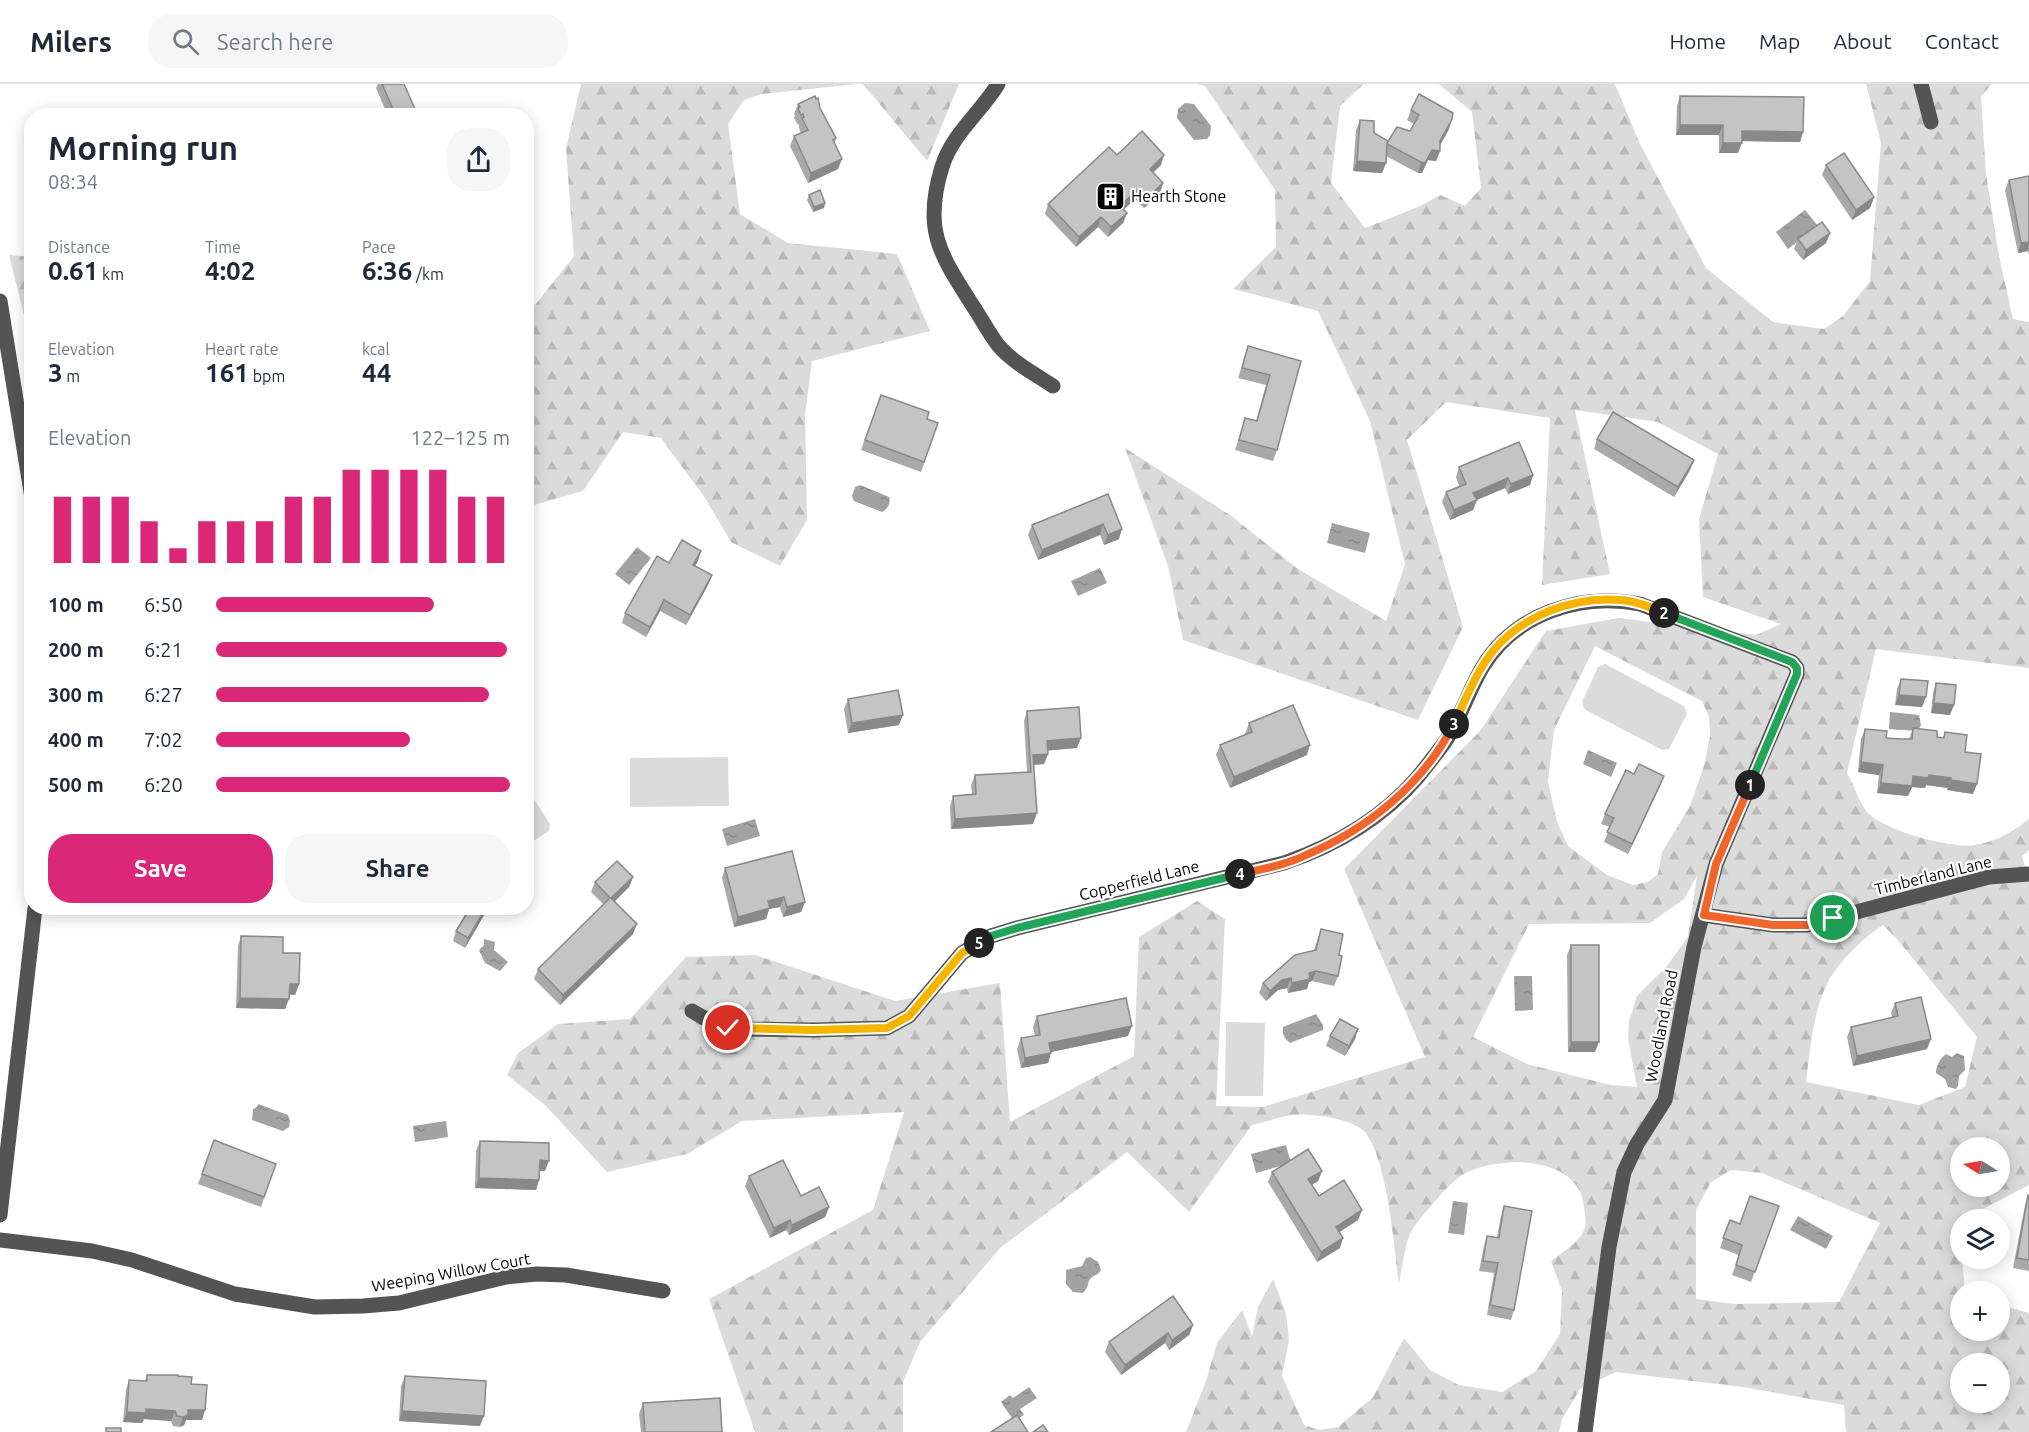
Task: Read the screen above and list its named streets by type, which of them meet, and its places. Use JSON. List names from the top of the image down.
{
  "streets": {
    "street": [
      "Timberland Lane",
      "Copperfield Lane",
      "Woodland Road",
      "Weeping Willow Court"
    ]
  },
  "crossings": [
    ["Timberland Lane", "Woodland Road"],
    ["Copperfield Lane", "Woodland Road"]
  ],
  "places": {
    "building": ["Hearth Stone"]
  },
  "north": "left",
  "page": {
    "header": "Milers",
    "search": "Search here",
    "nav": [
      "Home",
      "Map",
      "About",
      "Contact"
    ],
    "heading": ["Morning run", "08:34"],
    "stats": [
      ["Distance", "0.61 km"],
      ["Time", "4:02"],
      ["Pace", "6:36 /km"],
      ["Elevation", "3 m"],
      ["Heart rate", "161 bpm"],
      ["kcal", "44"]
    ],
    "chart": ["Elevation", "122–125 m"],
    "list": [
      {
        "name": "100 m",
        "note": "6:50"
      },
      {
        "name": "200 m",
        "note": "6:21"
      },
      {
        "name": "300 m",
        "note": "6:27"
      },
      {
        "name": "400 m",
        "note": "7:02"
      },
      {
        "name": "500 m",
        "note": "6:20"
      }
    ],
    "pins": [
      "2",
      "3",
      "1",
      "4",
      "5"
    ],
    "buttons": ["Save", "Share"],
    "map_buttons": ["+", "−"]
  }
}
